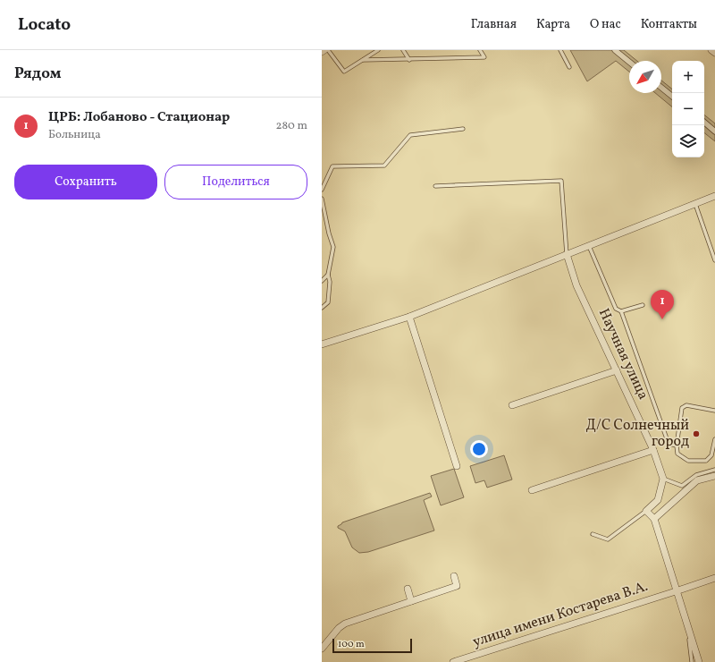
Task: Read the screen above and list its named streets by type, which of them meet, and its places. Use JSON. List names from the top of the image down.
{
  "streets": {
    "street": ["Научная улица", "улица имени Костарева В.А."]
  },
  "places": ["Д/С Солнечный город"],
  "scale_bar": "100 m",
  "north": "bottom left",
  "page": {
    "header": "Locato",
    "nav": [
      "Главная",
      "Карта",
      "О нас",
      "Контакты"
    ],
    "heading": "Рядом",
    "map_buttons": ["+", "−"],
    "list": [
      {
        "mark": "1",
        "name": "ЦРБ: Лобаново - Стационар",
        "note": "Больница",
        "value": "280 m"
      }
    ],
    "buttons": ["Сохранить", "Поделиться"],
    "pins": "1",
    "scale": "100 m"
  }
}
